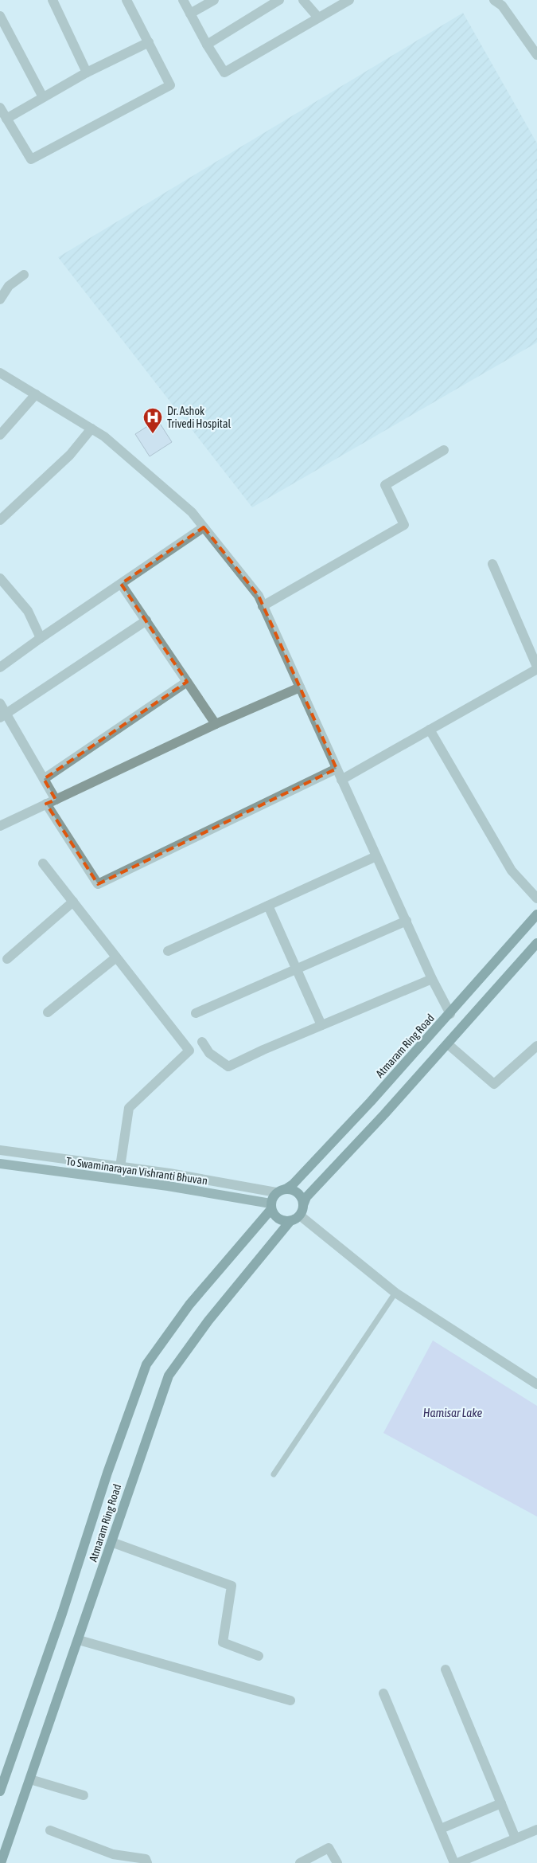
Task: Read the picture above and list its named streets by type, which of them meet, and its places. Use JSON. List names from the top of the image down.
{
  "streets": {
    "main road": ["Atmaram Ring Road", "To Swaminarayan Vishranti Bhuvan"]
  },
  "crossings": [
    ["Atmaram Ring Road", "To Swaminarayan Vishranti Bhuvan"]
  ],
  "water": ["Hamisar Lake"],
  "places": {
    "hospital": ["Dr. Ashok Trivedi Hospital"]
  }
}
